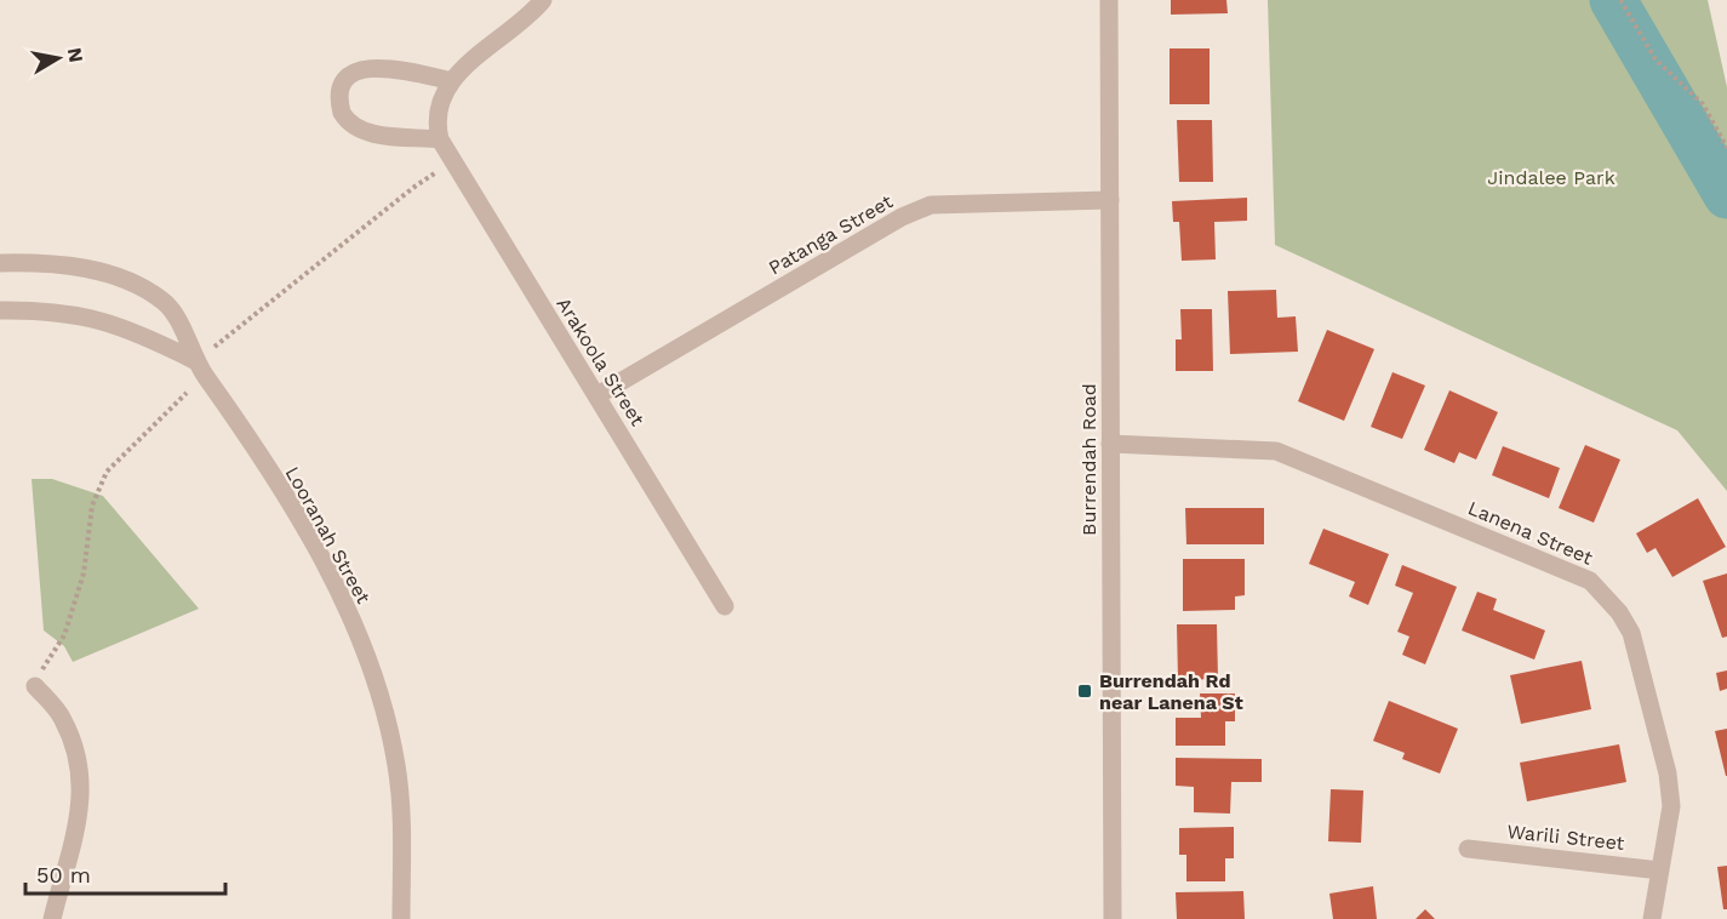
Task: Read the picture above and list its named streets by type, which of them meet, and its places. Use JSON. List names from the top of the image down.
{
  "streets": {
    "street": [
      "Patanga Street",
      "Arakoola Street",
      "Burrendah Road",
      "Lanena Street",
      "Looranah Street",
      "Warili Street"
    ]
  },
  "crossings": [
    ["Patanga Street", "Arakoola Street"],
    ["Patanga Street", "Burrendah Road"],
    ["Burrendah Road", "Lanena Street"],
    ["Lanena Street", "Warili Street"]
  ],
  "parks": ["Jindalee Park"],
  "places": {
    "transit": ["Burrendah Rd near Lanena St"]
  },
  "scale_bar": "50 m",
  "north": "right"
}
